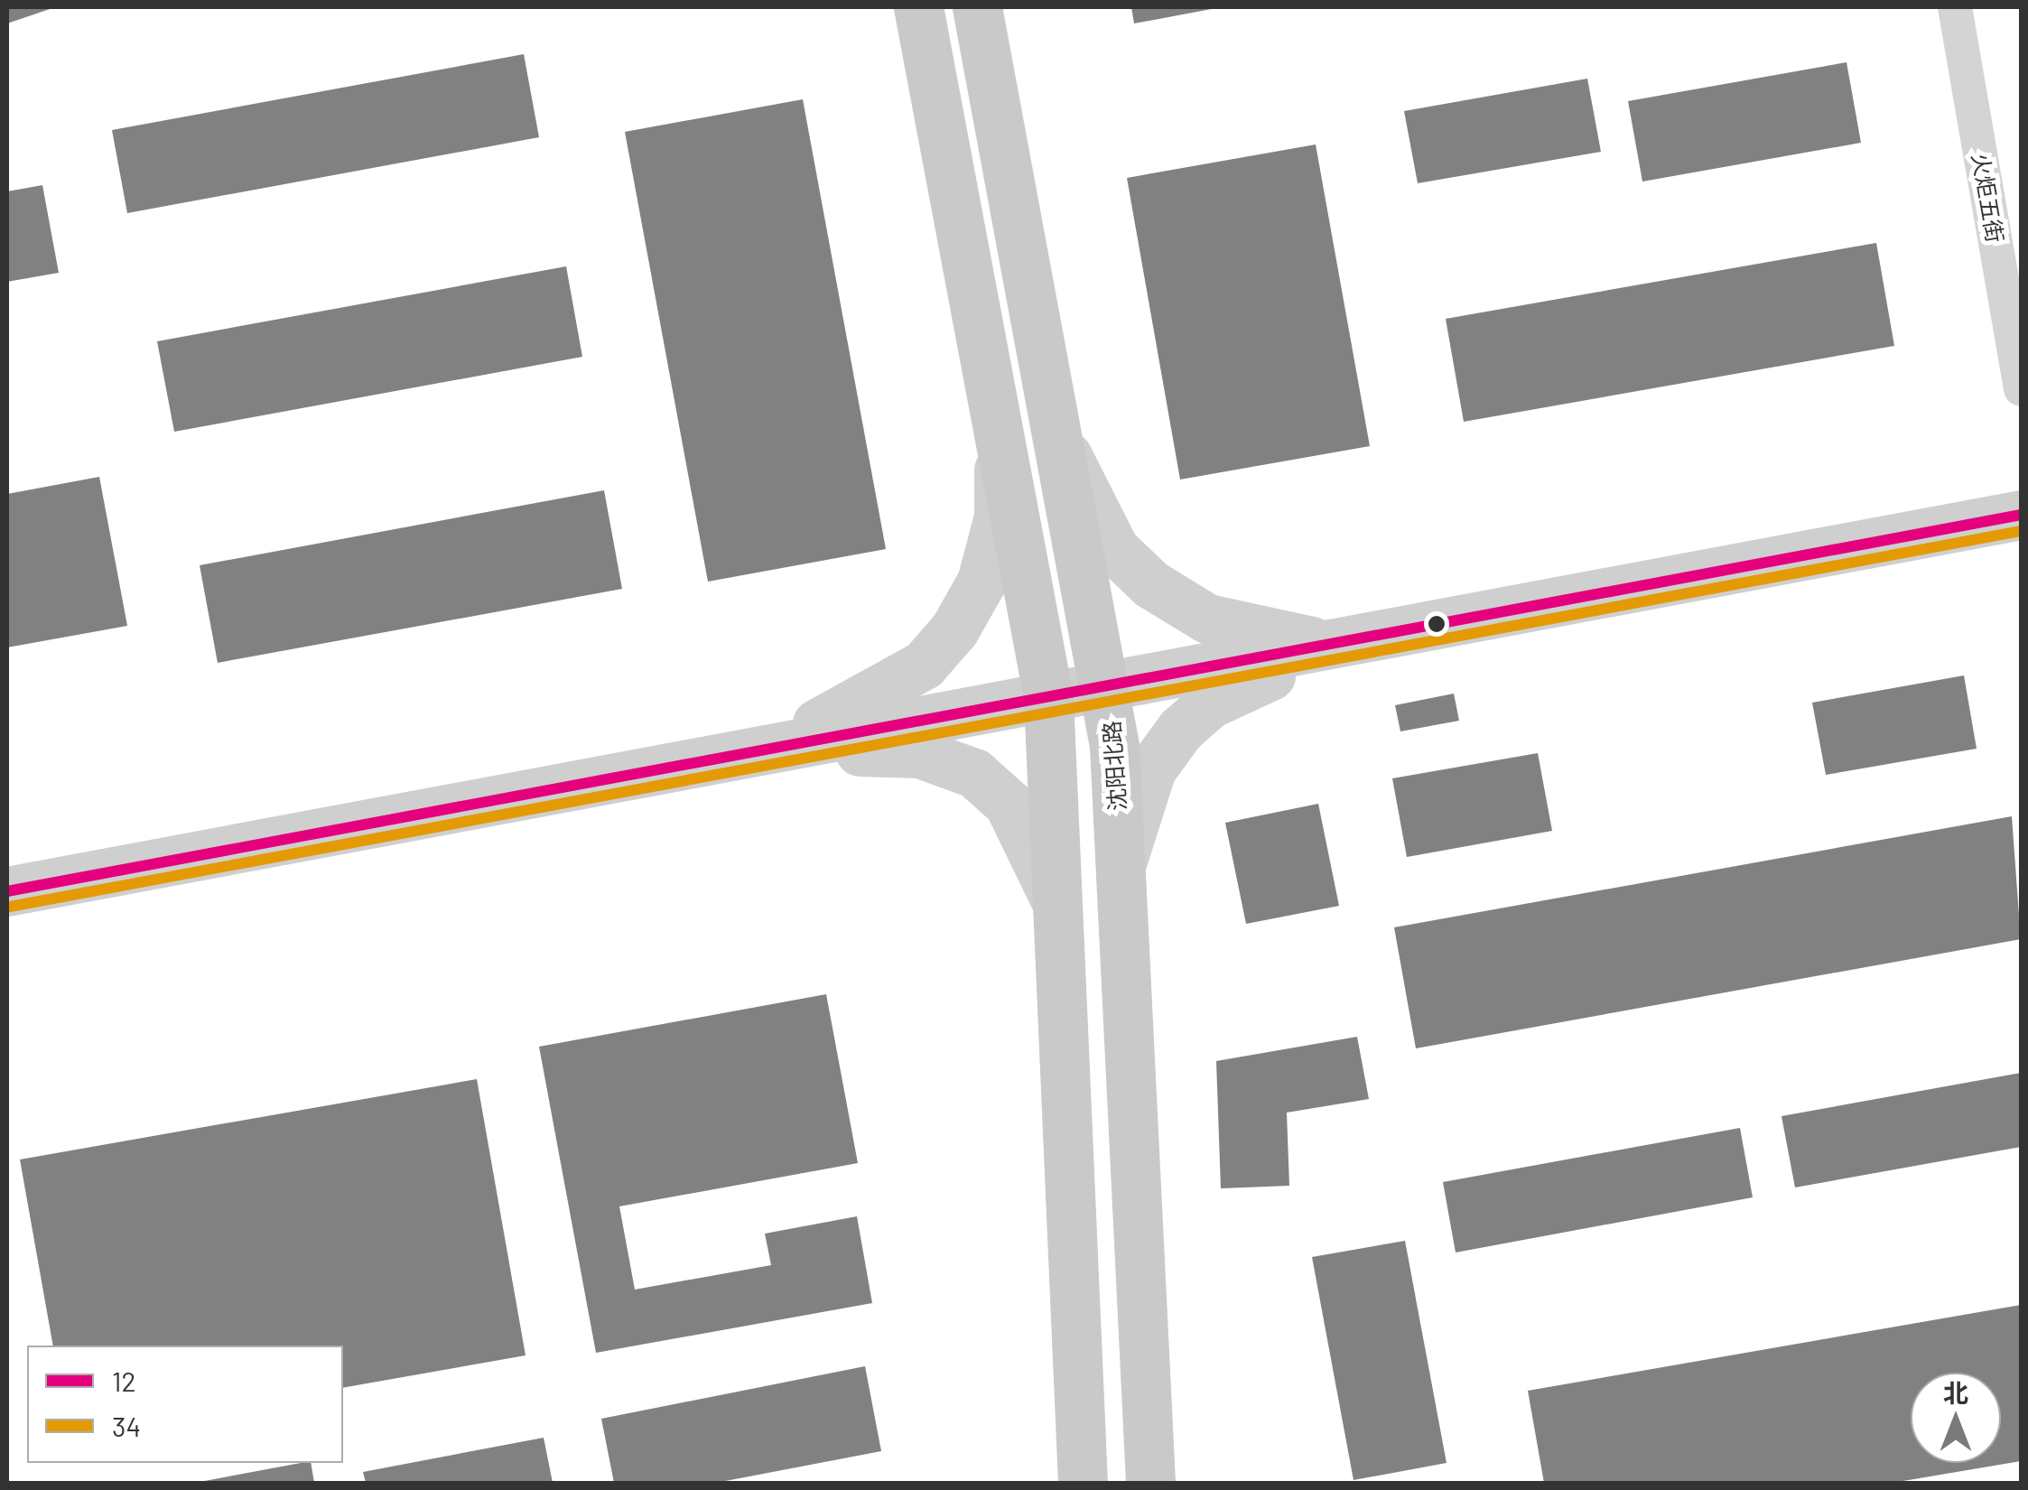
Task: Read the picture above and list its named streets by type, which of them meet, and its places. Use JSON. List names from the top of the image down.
{
  "streets": {
    "main road": ["沈阳北路"],
    "street": ["火炬五街"]
  },
  "lines": ["transit line 12", "transit line 34"],
  "legend": ["12", "34"],
  "north": "top"
}
